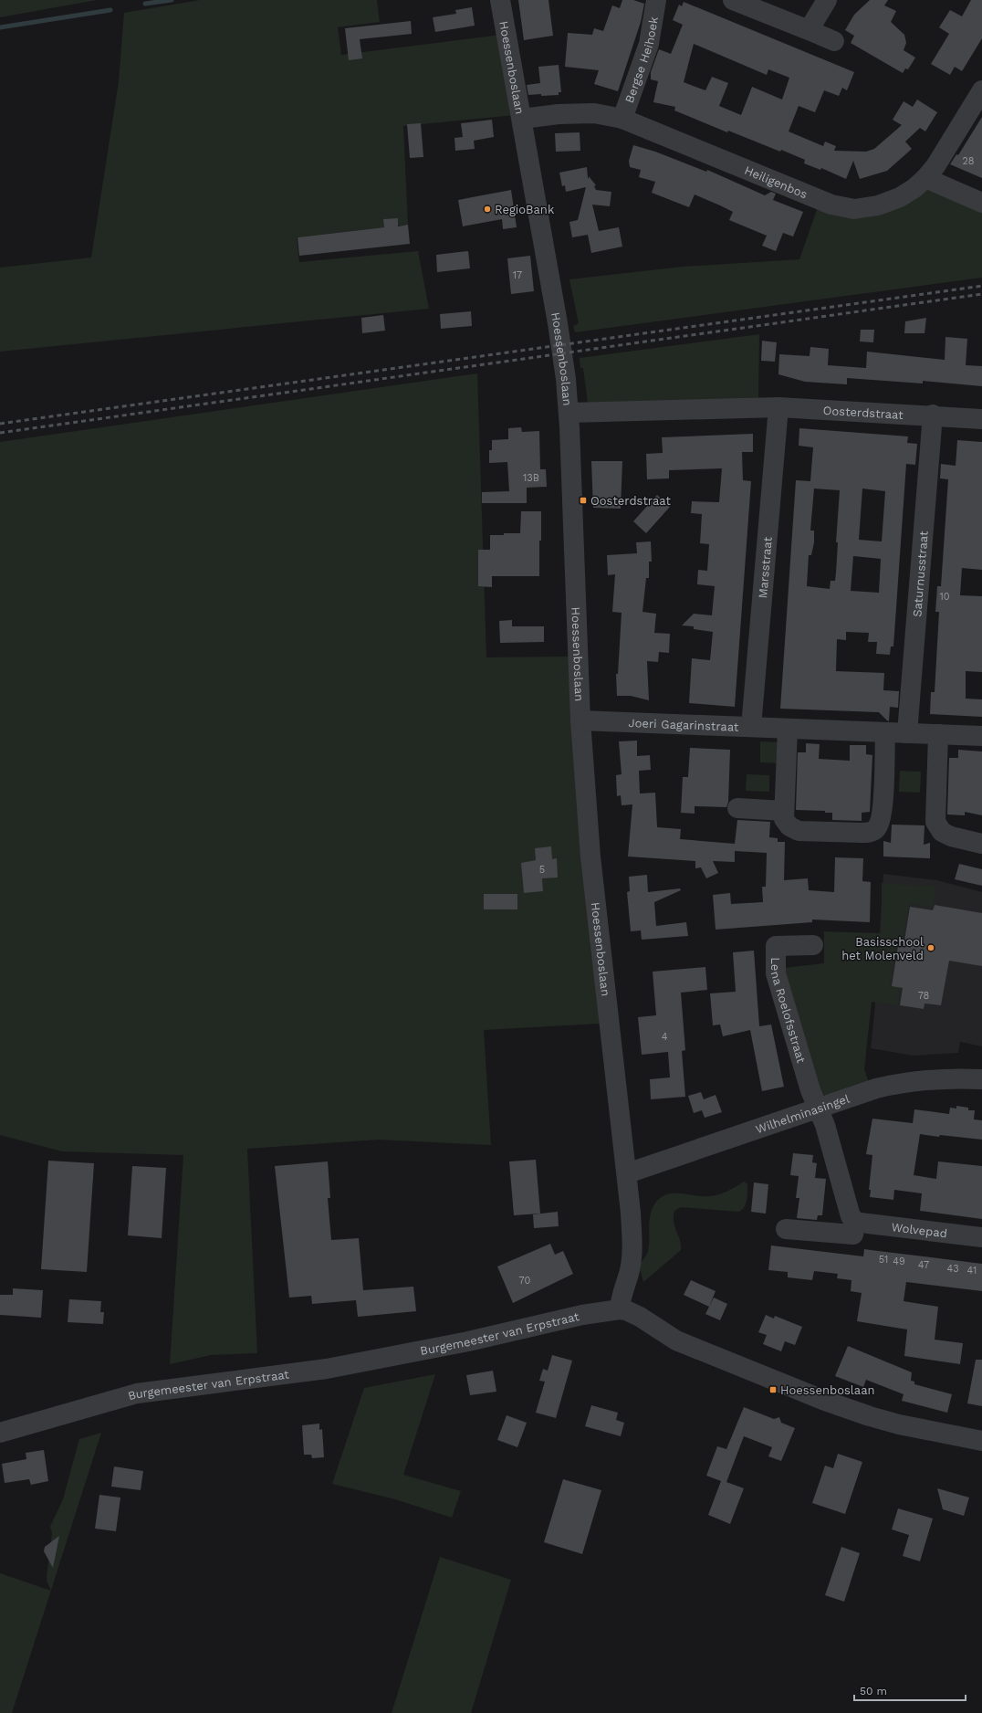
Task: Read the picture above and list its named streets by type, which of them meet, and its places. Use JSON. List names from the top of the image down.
{
  "streets": {
    "street": [
      "Bergse Heihoek",
      "Hoessenboslaan",
      "Heiligenbos",
      "Oosterdstraat",
      "Marsstraat",
      "Saturnusstraat",
      "Joeri Gagarinstraat",
      "Lena Roelofsstraat",
      "Wilhelminasingel",
      "Wolvepad",
      "Burgemeester van Erpstraat"
    ]
  },
  "crossings": [
    ["Bergse Heihoek", "Heiligenbos"],
    ["Hoessenboslaan", "Heiligenbos"],
    ["Hoessenboslaan", "Oosterdstraat"],
    ["Hoessenboslaan", "Joeri Gagarinstraat"],
    ["Hoessenboslaan", "Wilhelminasingel"],
    ["Hoessenboslaan", "Burgemeester van Erpstraat"],
    ["Oosterdstraat", "Marsstraat"],
    ["Oosterdstraat", "Saturnusstraat"],
    ["Marsstraat", "Joeri Gagarinstraat"],
    ["Saturnusstraat", "Joeri Gagarinstraat"],
    ["Lena Roelofsstraat", "Wilhelminasingel"]
  ],
  "places": {
    "other": ["RegioBank", "Basisschool het Molenveld"],
    "transit": ["Oosterdstraat", "Hoessenboslaan"]
  },
  "house_numbers": [
    "28",
    "17",
    "13B",
    "10",
    "5",
    "78",
    "4",
    "51",
    "49",
    "47",
    "43",
    "41",
    "70"
  ],
  "scale_bar": "50 m"
}
